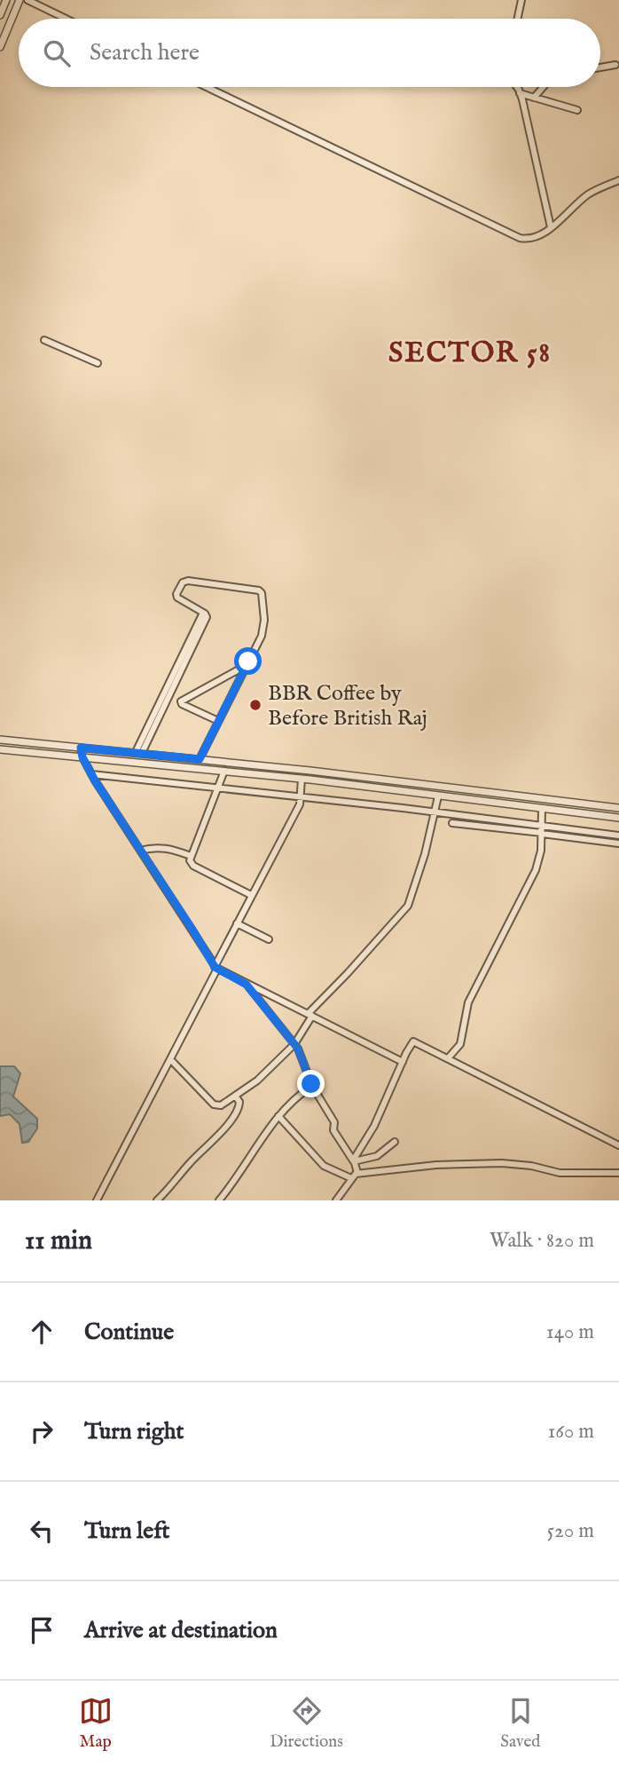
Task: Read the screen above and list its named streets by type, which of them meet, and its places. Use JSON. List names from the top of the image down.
{
  "districts": ["SECTOR 58"],
  "places": ["BBR Coffee by Before British Raj"],
  "page": {
    "search": "Search here",
    "heading": ["11 min", "Walk · 820 m"],
    "list": [
      ["Continue", "140 m"],
      ["Turn right", "160 m"],
      ["Turn left", "520 m"],
      "Arrive at destination"
    ],
    "nav": ["Map", "Directions", "Saved"]
  }
}
